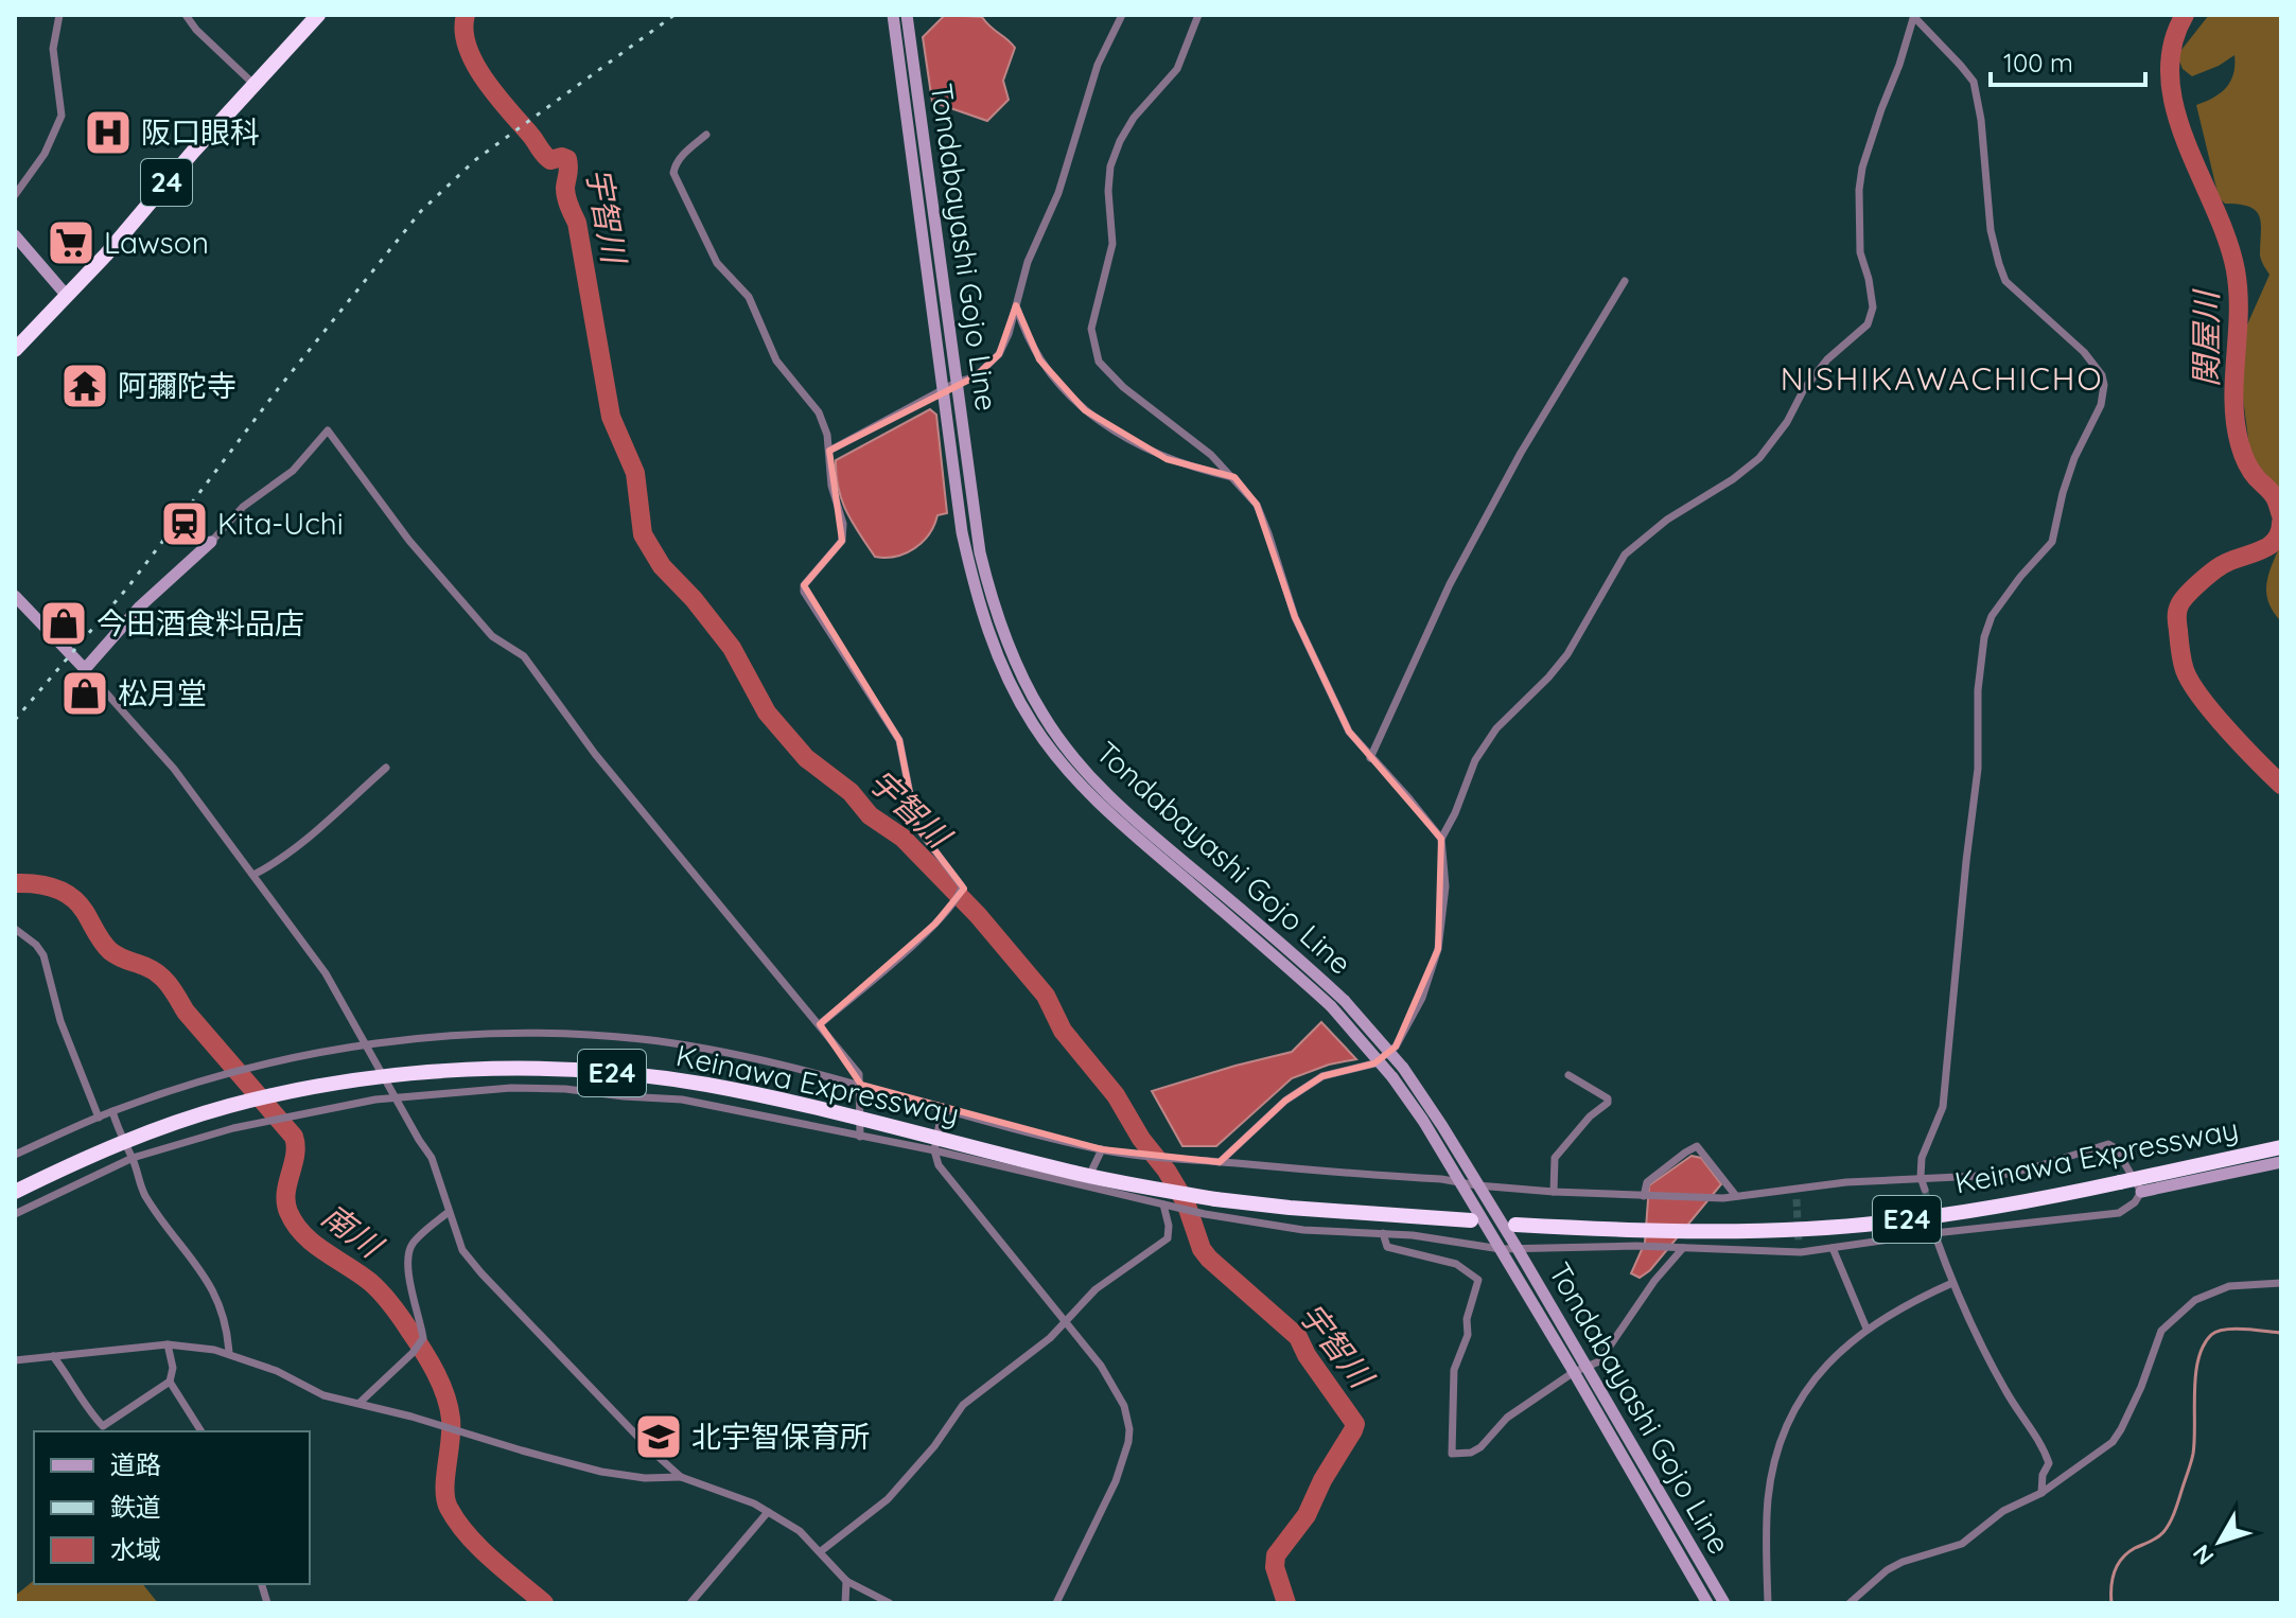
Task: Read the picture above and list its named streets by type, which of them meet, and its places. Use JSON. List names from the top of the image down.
{
  "streets": {
    "highway": ["24", "E24", "Keinawa Expressway"],
    "main road": ["Tondabayashi Gojo Line"]
  },
  "districts": ["NISHIKAWACHICHO"],
  "water": ["宇智川", "関屋川", "南川"],
  "places": {
    "hospital": ["阪口眼科"],
    "supermarket": ["Lawson"],
    "temple": ["阿彌陀寺"],
    "station": ["Kita-Uchi"],
    "shop": ["今田酒食料品店", "松月堂"],
    "school or university": ["北宇智保育所"]
  },
  "legend": ["道路", "鉄道", "水域"],
  "scale_bar": "100 m",
  "north": "bottom left"
}
